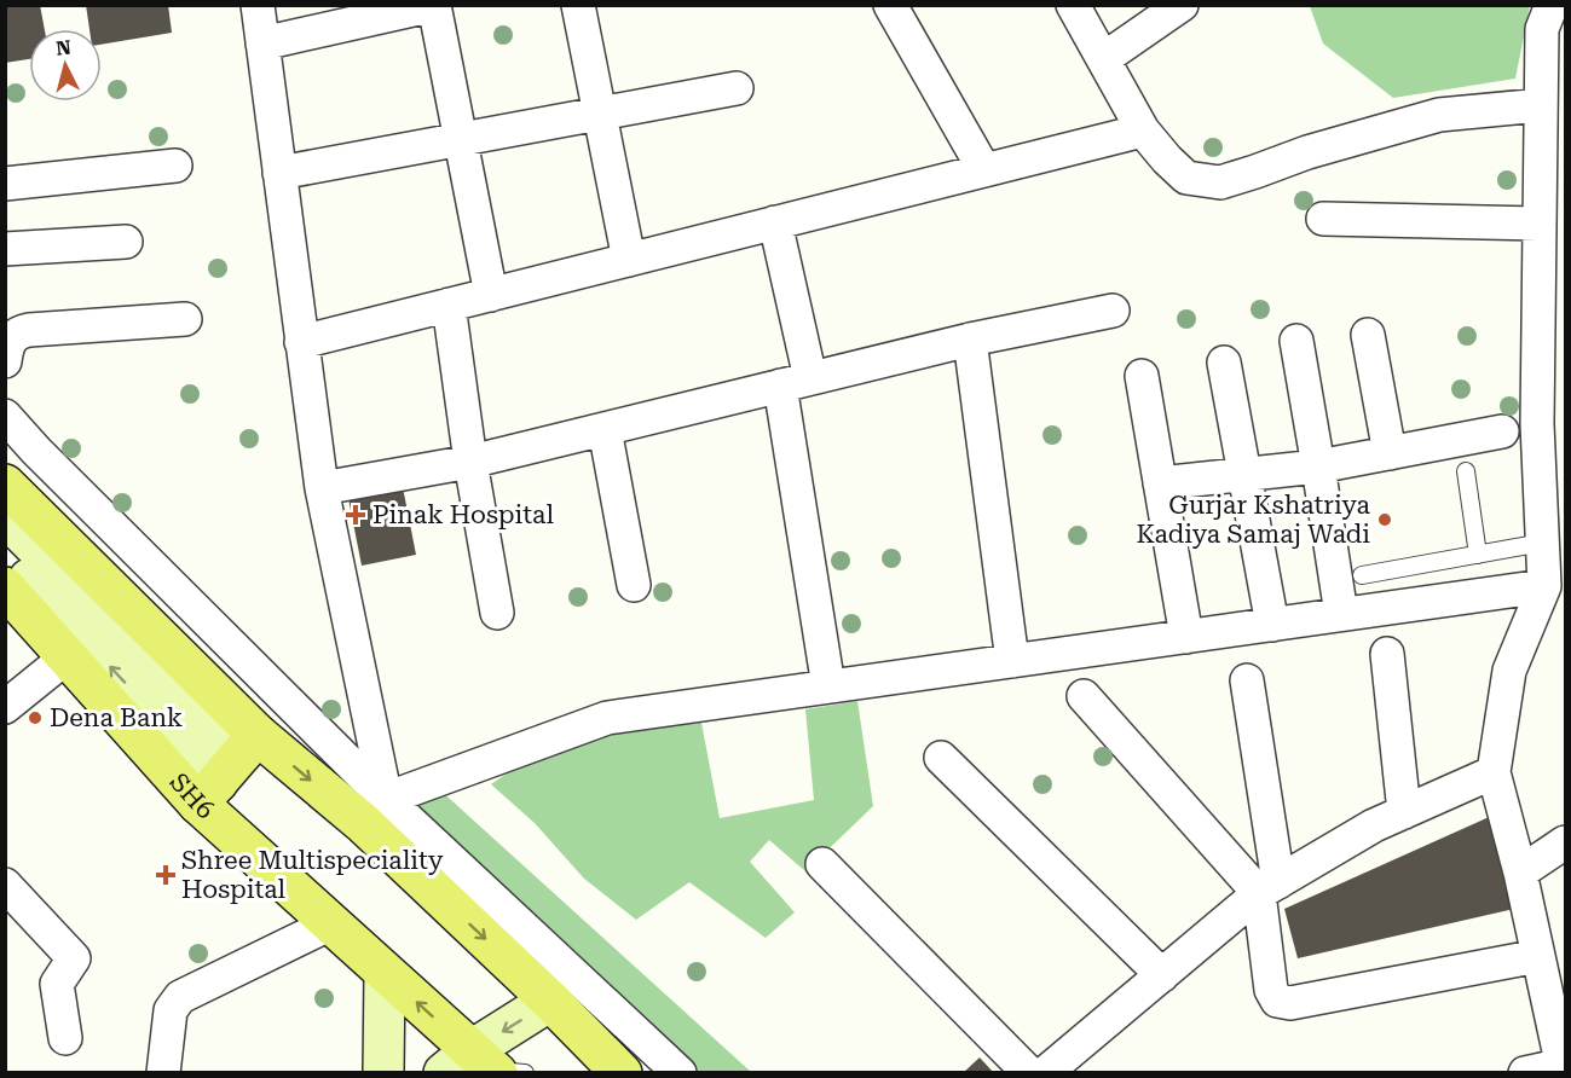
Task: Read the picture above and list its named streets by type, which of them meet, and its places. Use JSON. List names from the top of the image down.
{
  "streets": {
    "main road": ["SH6"]
  },
  "places": {
    "health": ["Pinak Hospital", "Shree Multispeciality Hospital"],
    "other": ["Gurjar Kshatriya Kadiya Samaj Wadi", "Dena Bank"]
  },
  "north": "top"
}
